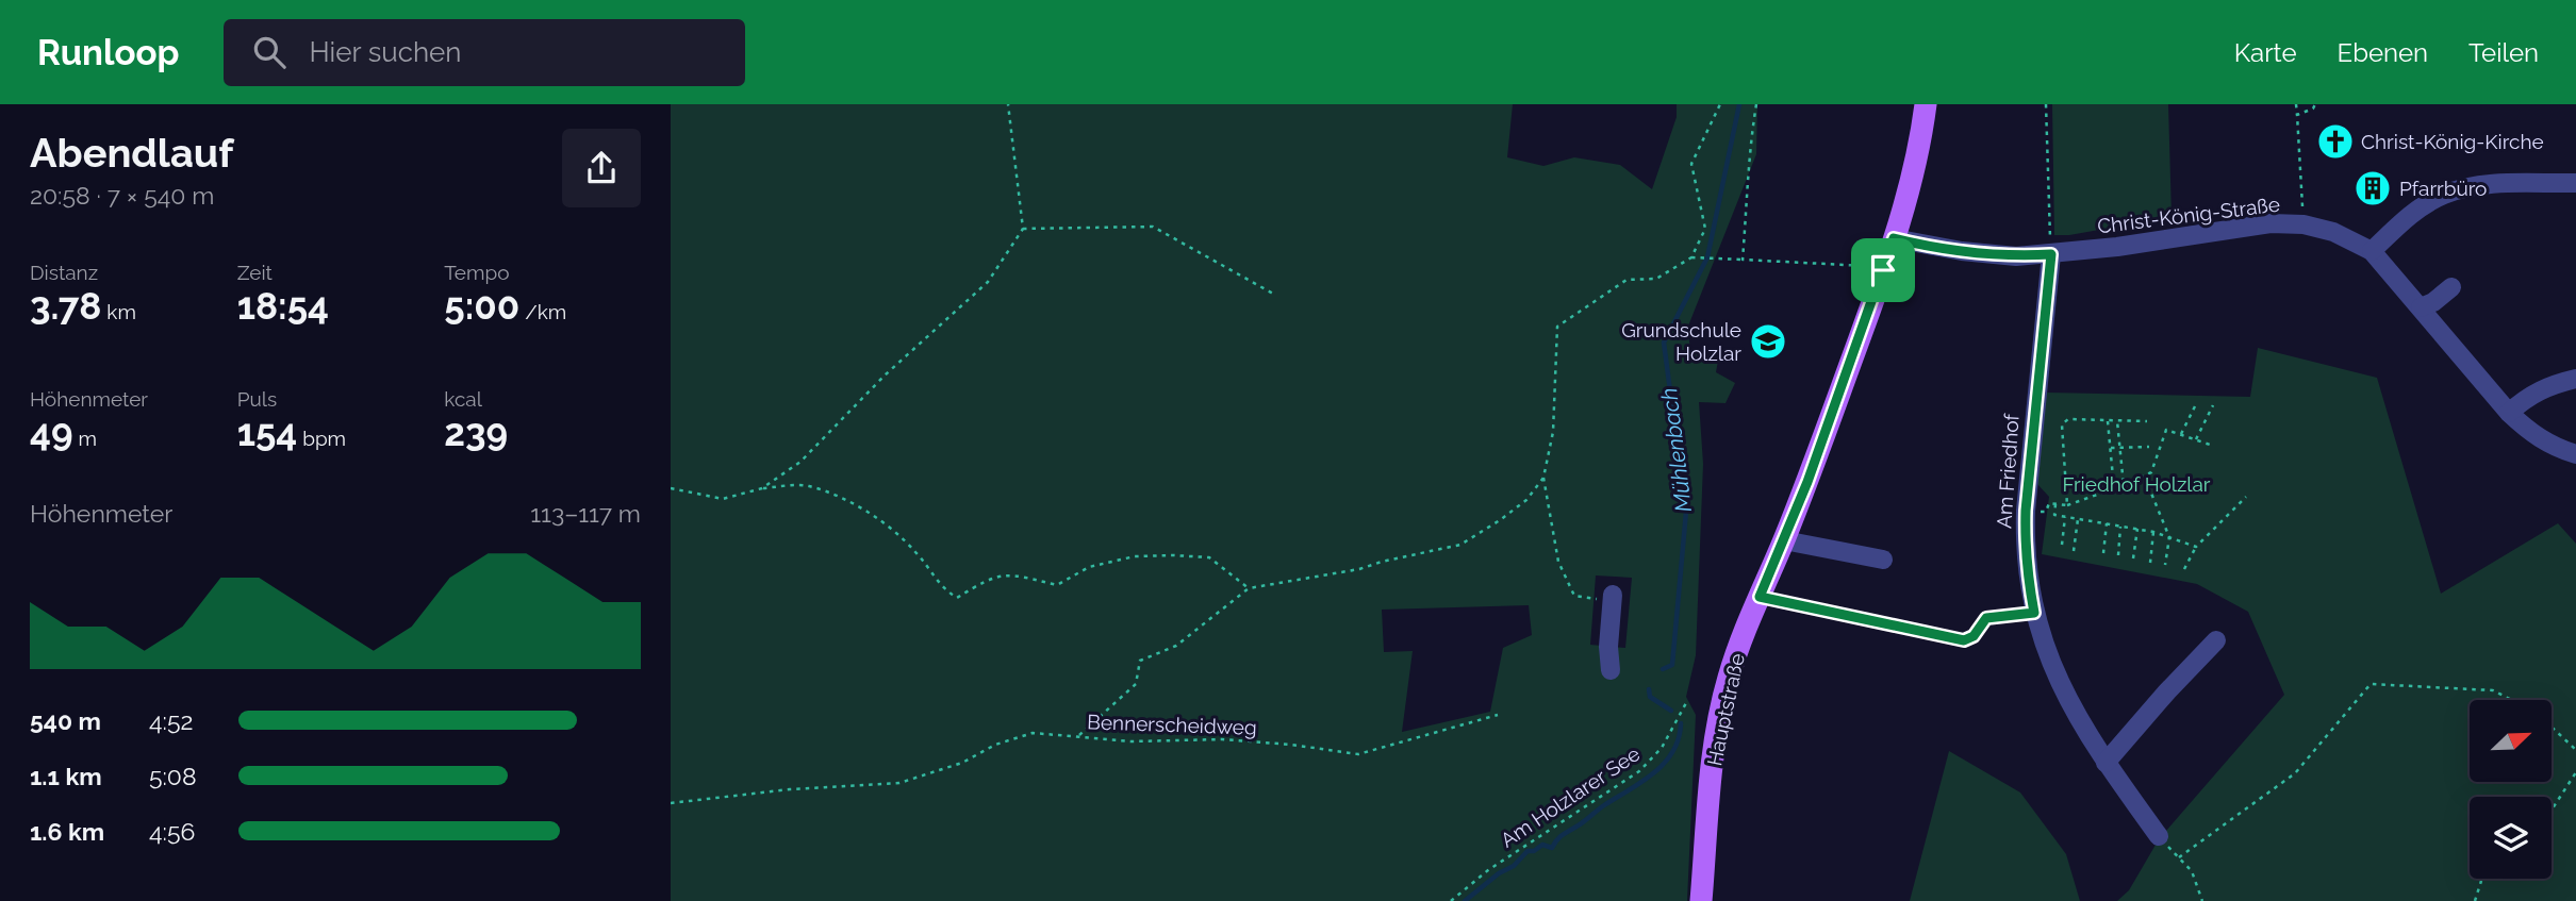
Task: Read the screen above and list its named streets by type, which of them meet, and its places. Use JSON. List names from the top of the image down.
{
  "streets": {
    "main road": ["Hauptstraße"],
    "street": ["Christ-König-Straße", "Am Friedhof"],
    "path": ["Bennerscheidweg", "Am Holzlarer See"]
  },
  "crossings": [
    ["Christ-König-Straße", "Am Friedhof"],
    ["Christ-König-Straße", "Hauptstraße"]
  ],
  "water": ["Mühlenbach"],
  "parks": ["Friedhof Holzlar"],
  "places": {
    "church": ["Christ-König-Kirche"],
    "building": ["Pfarrbüro"],
    "school or university": ["Grundschule Holzlar"]
  },
  "north": "top right",
  "page": {
    "header": "Runloop",
    "search": "Hier suchen",
    "nav": ["Karte", "Ebenen", "Teilen"],
    "heading": ["Abendlauf", "20:58 · 7 × 540 m"],
    "stats": [
      ["Distanz", "3.78 km"],
      ["Zeit", "18:54"],
      ["Tempo", "5:00 /km"],
      ["Höhenmeter", "49 m"],
      ["Puls", "154 bpm"],
      ["kcal", "239"]
    ],
    "chart": ["Höhenmeter", "113–117 m"],
    "list": [
      {
        "name": "540 m",
        "note": "4:52"
      },
      {
        "name": "1.1 km",
        "note": "5:08"
      },
      {
        "name": "1.6 km",
        "note": "4:56"
      }
    ]
  }
}
